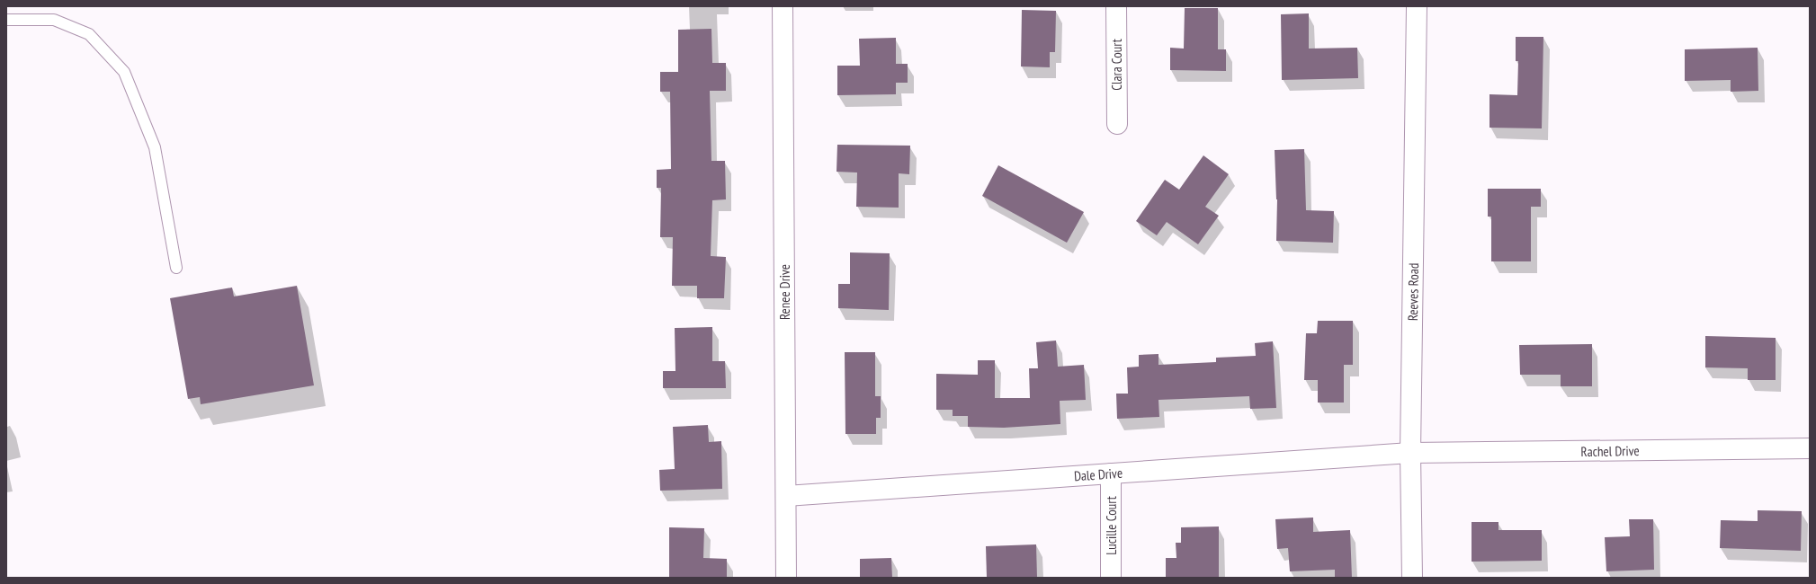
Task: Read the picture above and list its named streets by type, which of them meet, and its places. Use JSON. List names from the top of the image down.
{
  "streets": {
    "street": [
      "Clara Court",
      "Renee Drive",
      "Reeves Road",
      "Rachel Drive",
      "Dale Drive",
      "Lucille Court"
    ]
  },
  "crossings": [
    ["Renee Drive", "Dale Drive"],
    ["Reeves Road", "Rachel Drive"],
    ["Reeves Road", "Dale Drive"],
    ["Rachel Drive", "Dale Drive"],
    ["Dale Drive", "Lucille Court"]
  ]
}
